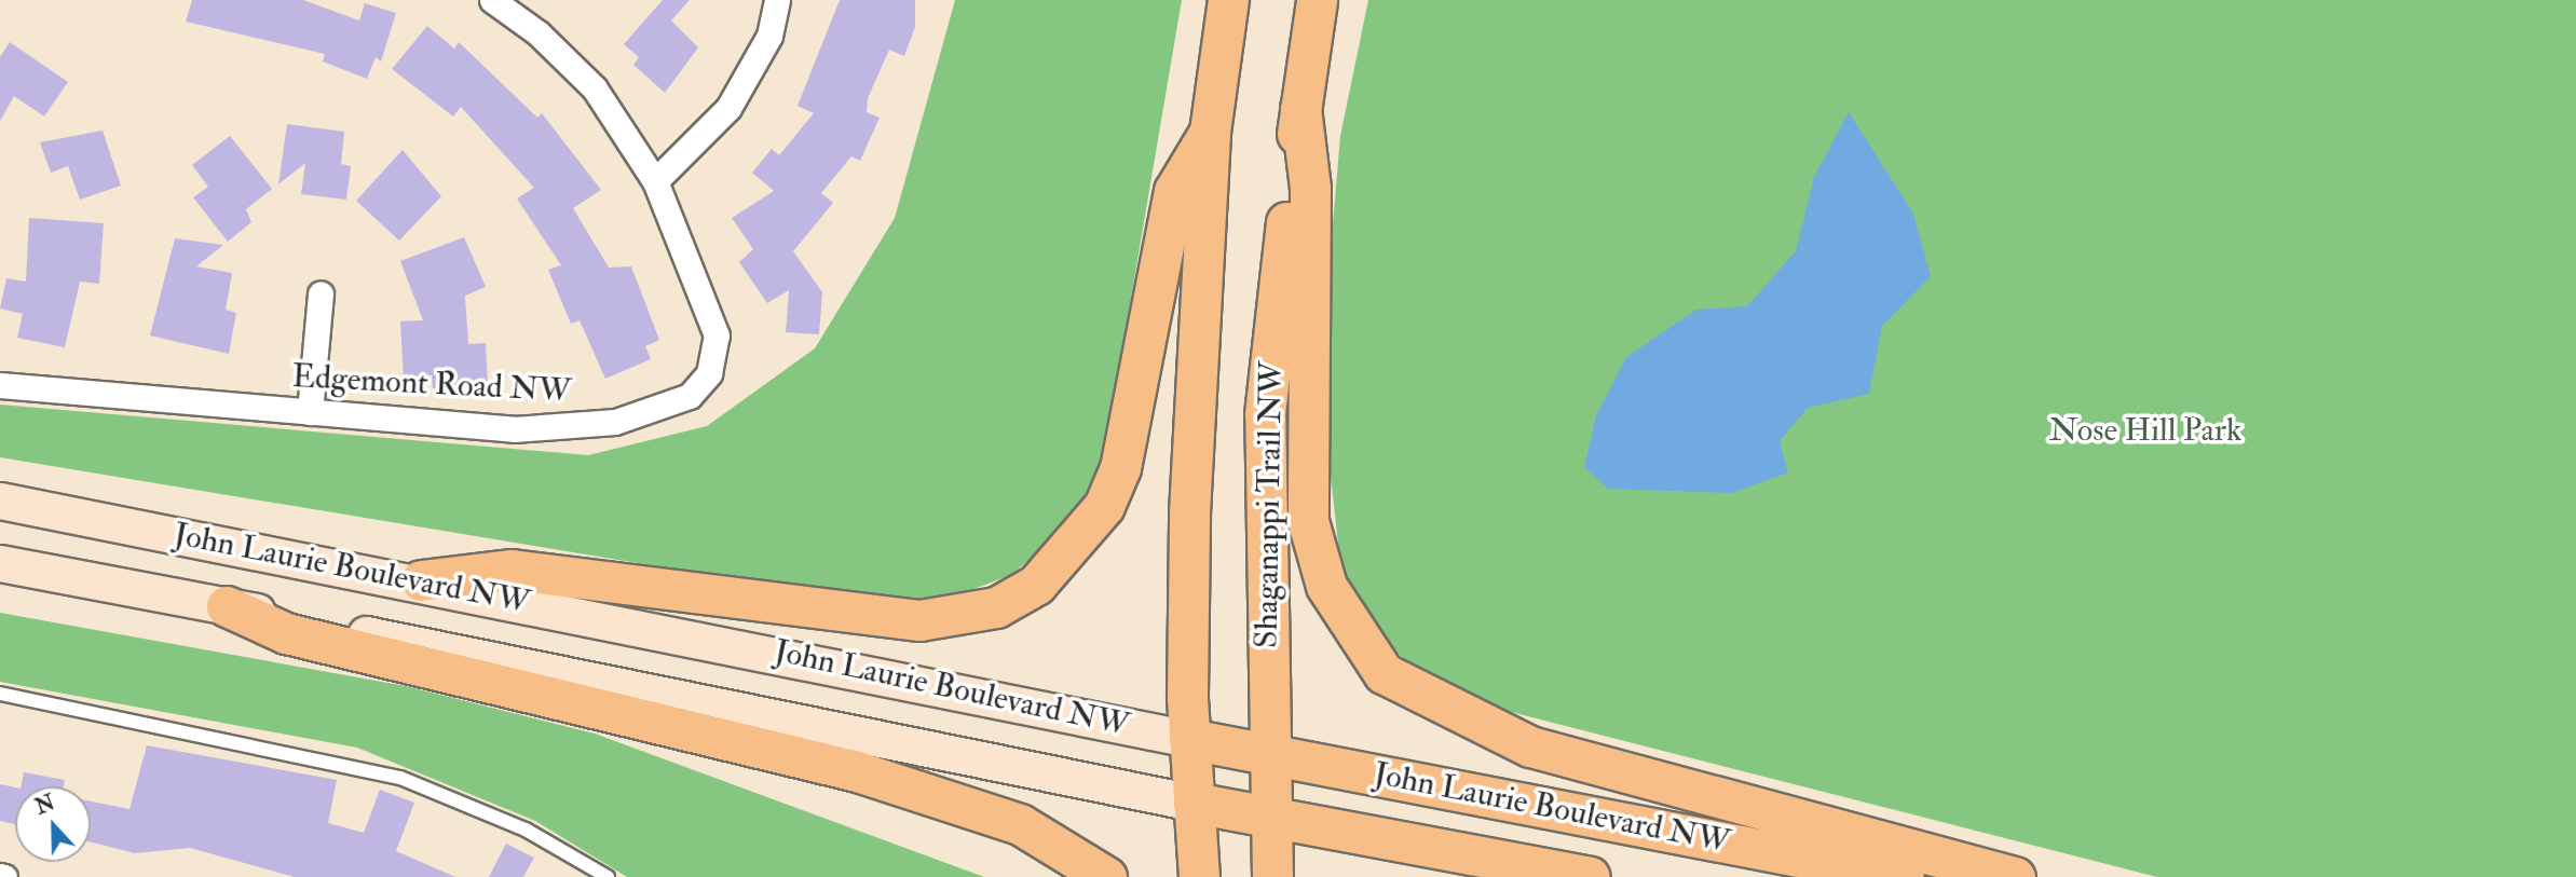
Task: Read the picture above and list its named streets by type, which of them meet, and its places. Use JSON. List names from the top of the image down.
{
  "streets": {
    "main road": ["Shaganappi Trail NW", "John Laurie Boulevard NW"],
    "street": ["Edgemont Road NW"]
  },
  "crossings": [
    ["Shaganappi Trail NW", "John Laurie Boulevard NW"]
  ],
  "parks": ["Nose Hill Park"],
  "north": "top"
}
